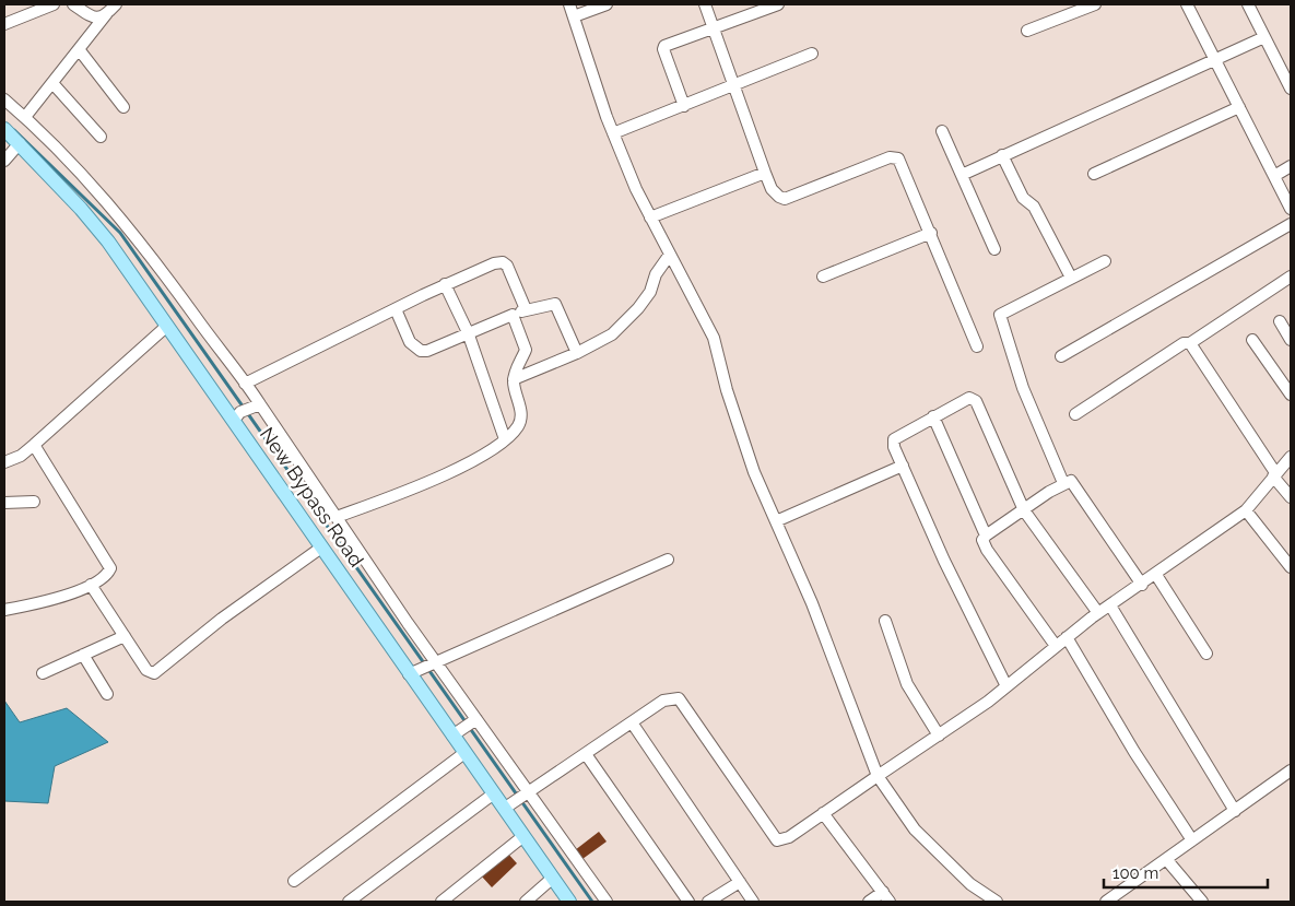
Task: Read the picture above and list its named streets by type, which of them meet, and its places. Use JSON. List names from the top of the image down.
{
  "streets": {
    "main road": ["New Bypass Road"]
  },
  "scale_bar": "100 m"
}
